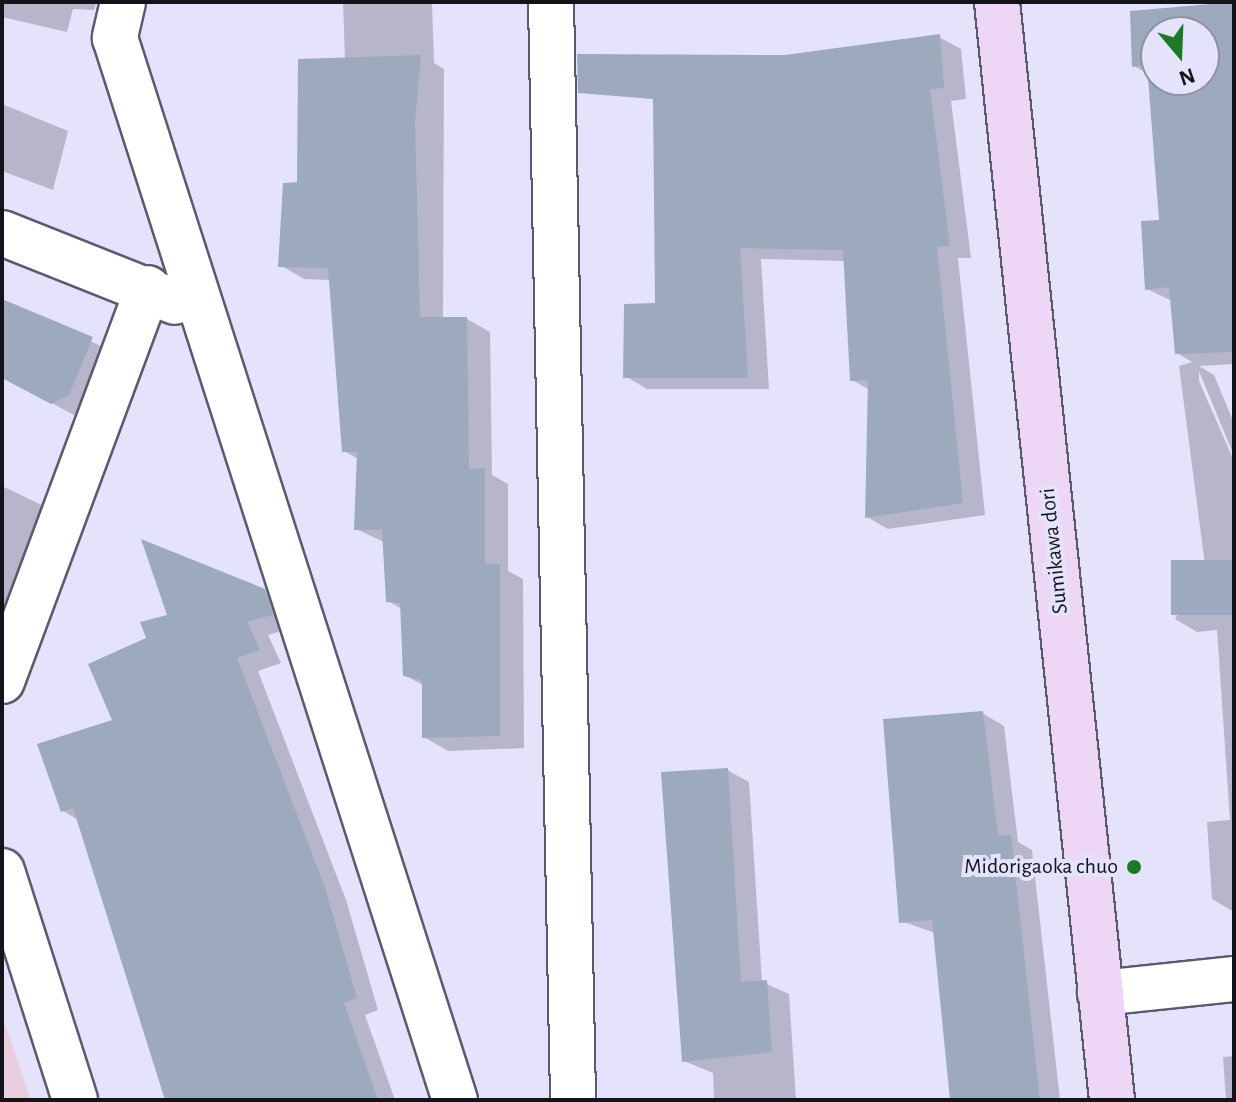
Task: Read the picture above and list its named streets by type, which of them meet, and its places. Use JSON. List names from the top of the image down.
{
  "streets": {
    "street": ["Sumikawa dori"]
  },
  "places": ["Midorigaoka chuo"],
  "north": "bottom"
}
